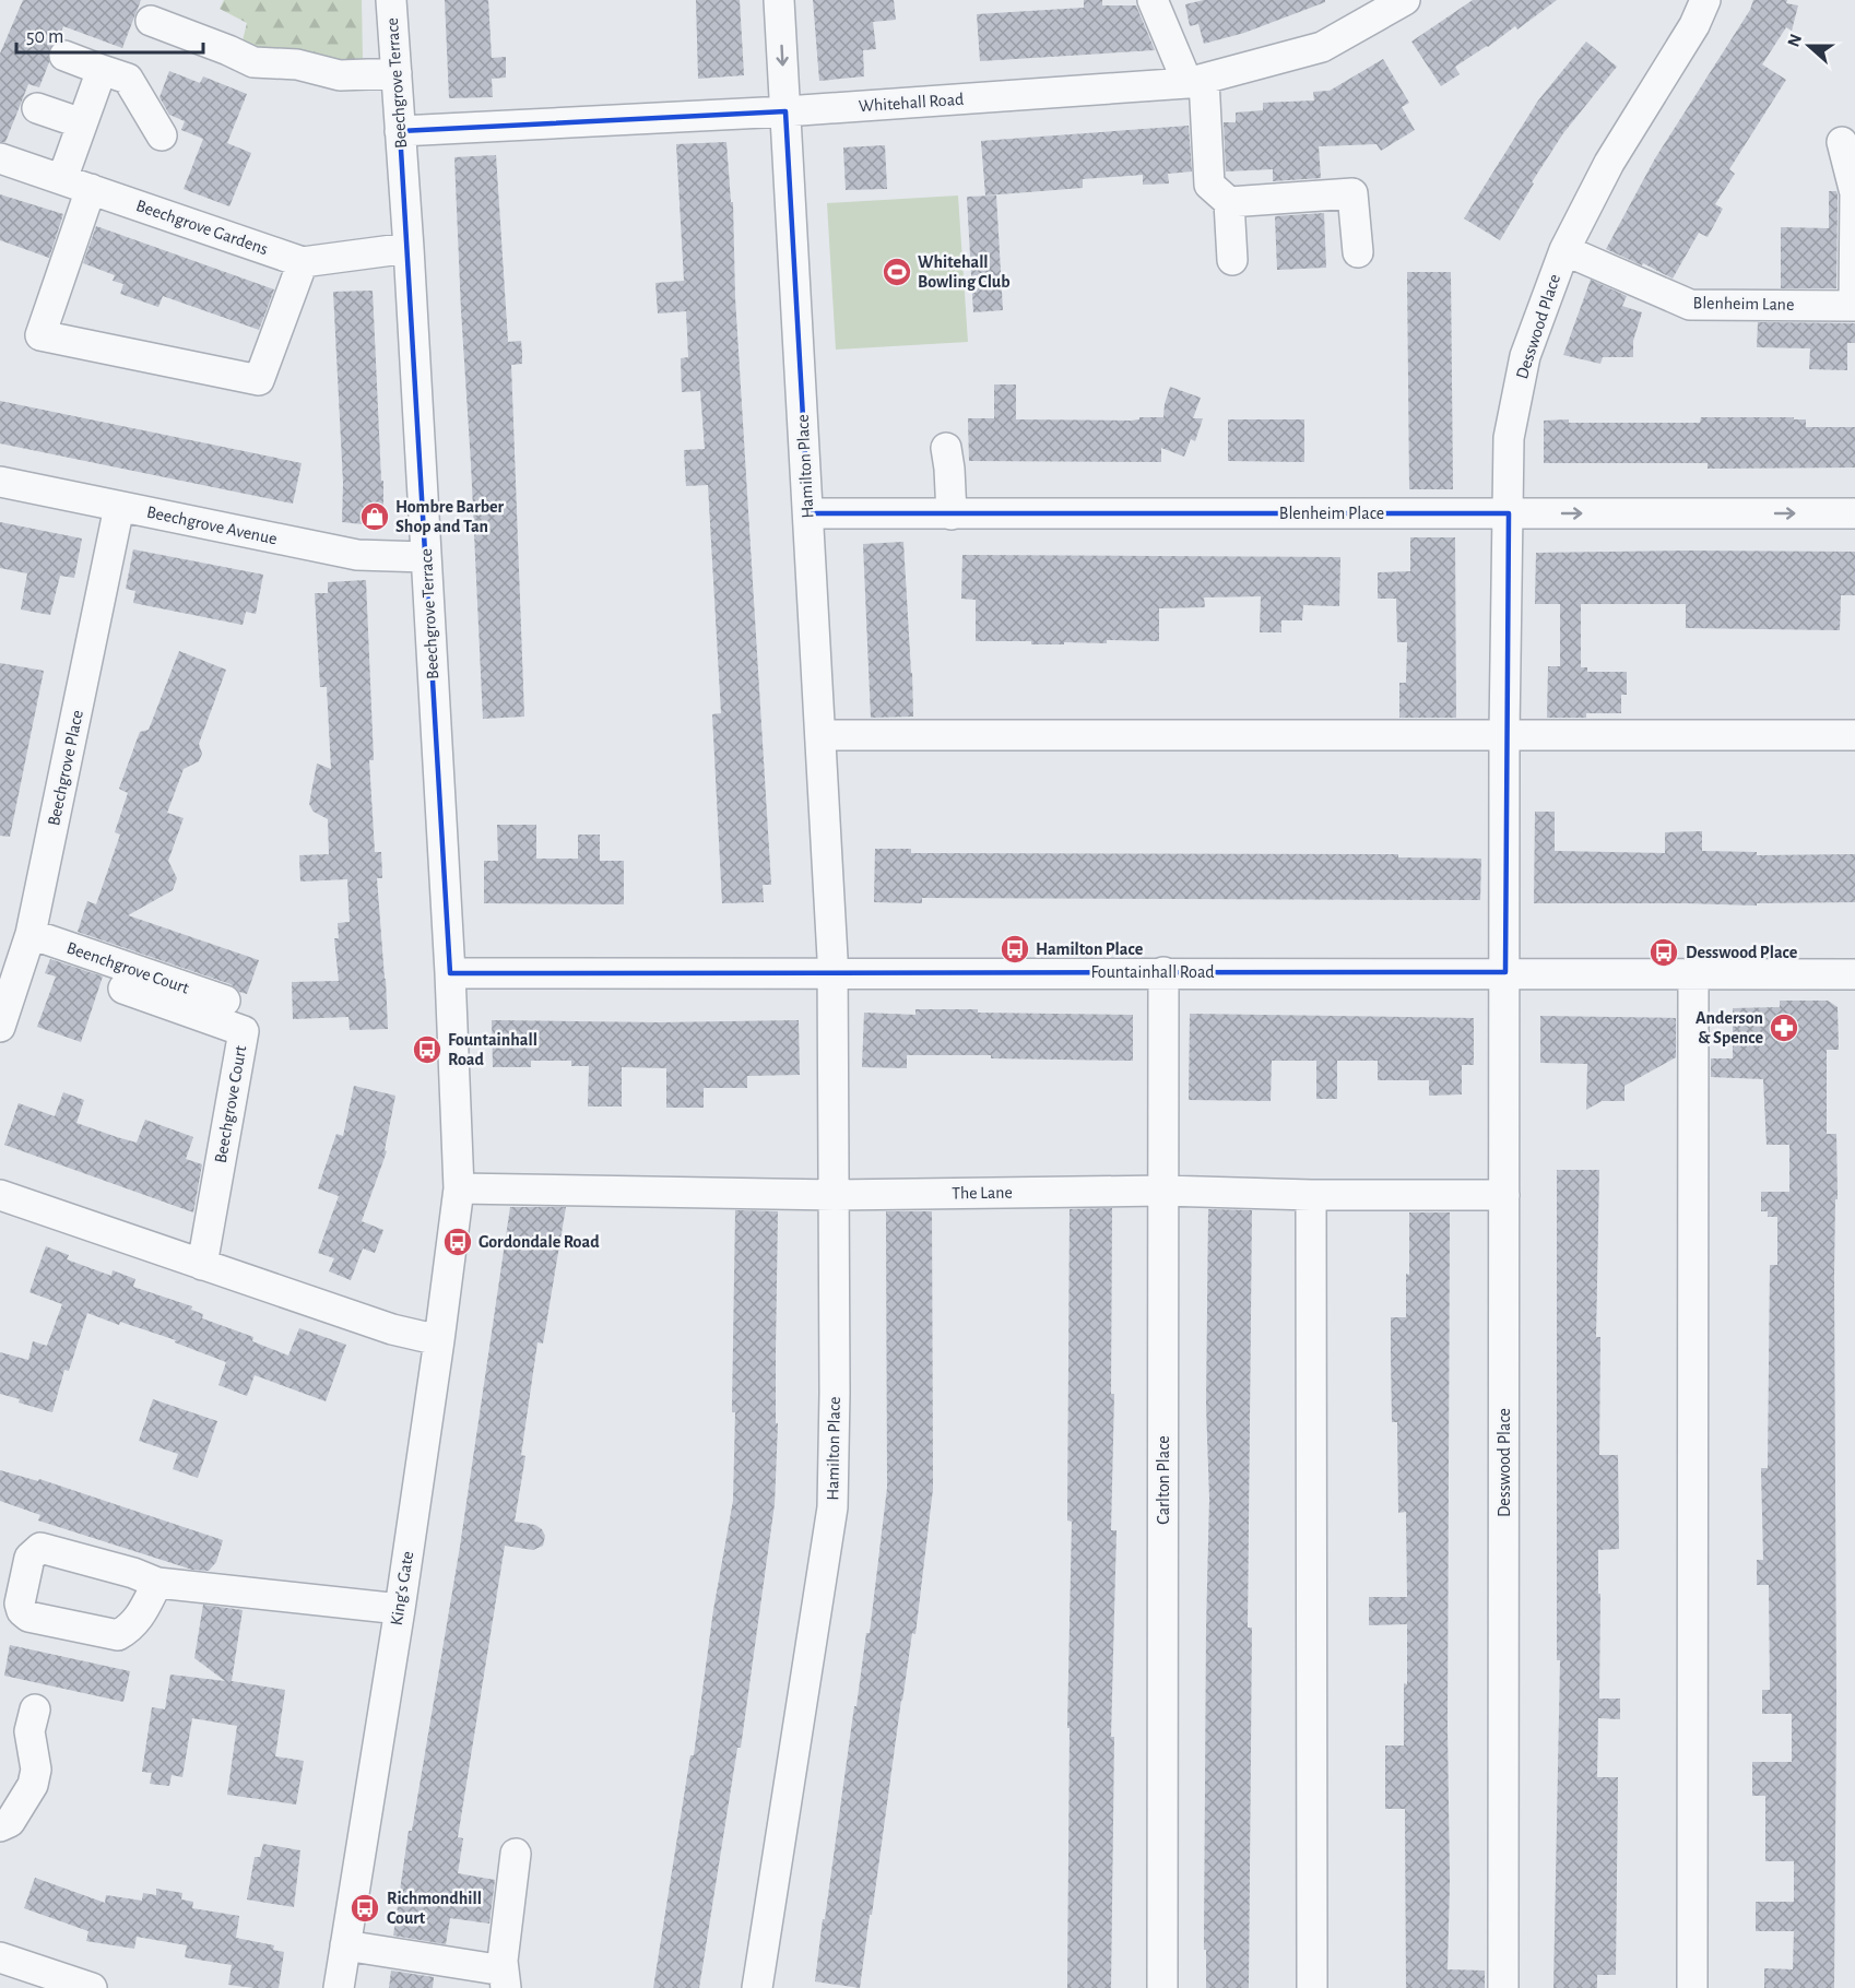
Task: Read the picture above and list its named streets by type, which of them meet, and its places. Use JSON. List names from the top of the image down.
{
  "streets": {
    "street": [
      "Beechgrove Terrace",
      "Whitehall Road",
      "Beechgrove Gardens",
      "Blenheim Lane",
      "Desswood Place",
      "Hamilton Place",
      "Blenheim Place",
      "Beechgrove Avenue",
      "Beechgrove Place",
      "Beenchgrove Court",
      "Fountainhall Road",
      "Beechgrove Court",
      "The Lane",
      "Carlton Place",
      "King's Gate"
    ]
  },
  "crossings": [
    ["Beechgrove Terrace", "Whitehall Road"],
    ["Beechgrove Terrace", "Beechgrove Gardens"],
    ["Beechgrove Terrace", "Beechgrove Avenue"],
    ["Beechgrove Terrace", "Fountainhall Road"],
    ["Beechgrove Terrace", "The Lane"],
    ["Beechgrove Terrace", "King's Gate"],
    ["Whitehall Road", "Hamilton Place"],
    ["Blenheim Lane", "Desswood Place"],
    ["Desswood Place", "Blenheim Place"],
    ["Desswood Place", "Fountainhall Road"],
    ["Desswood Place", "The Lane"],
    ["Hamilton Place", "Blenheim Place"],
    ["Hamilton Place", "Fountainhall Road"],
    ["Hamilton Place", "The Lane"],
    ["Beechgrove Avenue", "Beechgrove Place"],
    ["Beechgrove Place", "Beenchgrove Court"],
    ["Fountainhall Road", "Carlton Place"],
    ["The Lane", "Carlton Place"],
    ["The Lane", "King's Gate"]
  ],
  "places": {
    "sports": ["Whitehall Bowling Club"],
    "shop": ["Hombre Barber Shop and Tan"],
    "bus stop": [
      "Hamilton Place",
      "Desswood Place",
      "Fountainhall Road",
      "Gordondale Road",
      "Richmondhill Court"
    ],
    "pharmacy": ["Anderson & Spence"]
  },
  "scale_bar": "50 m",
  "north": "left"
}
